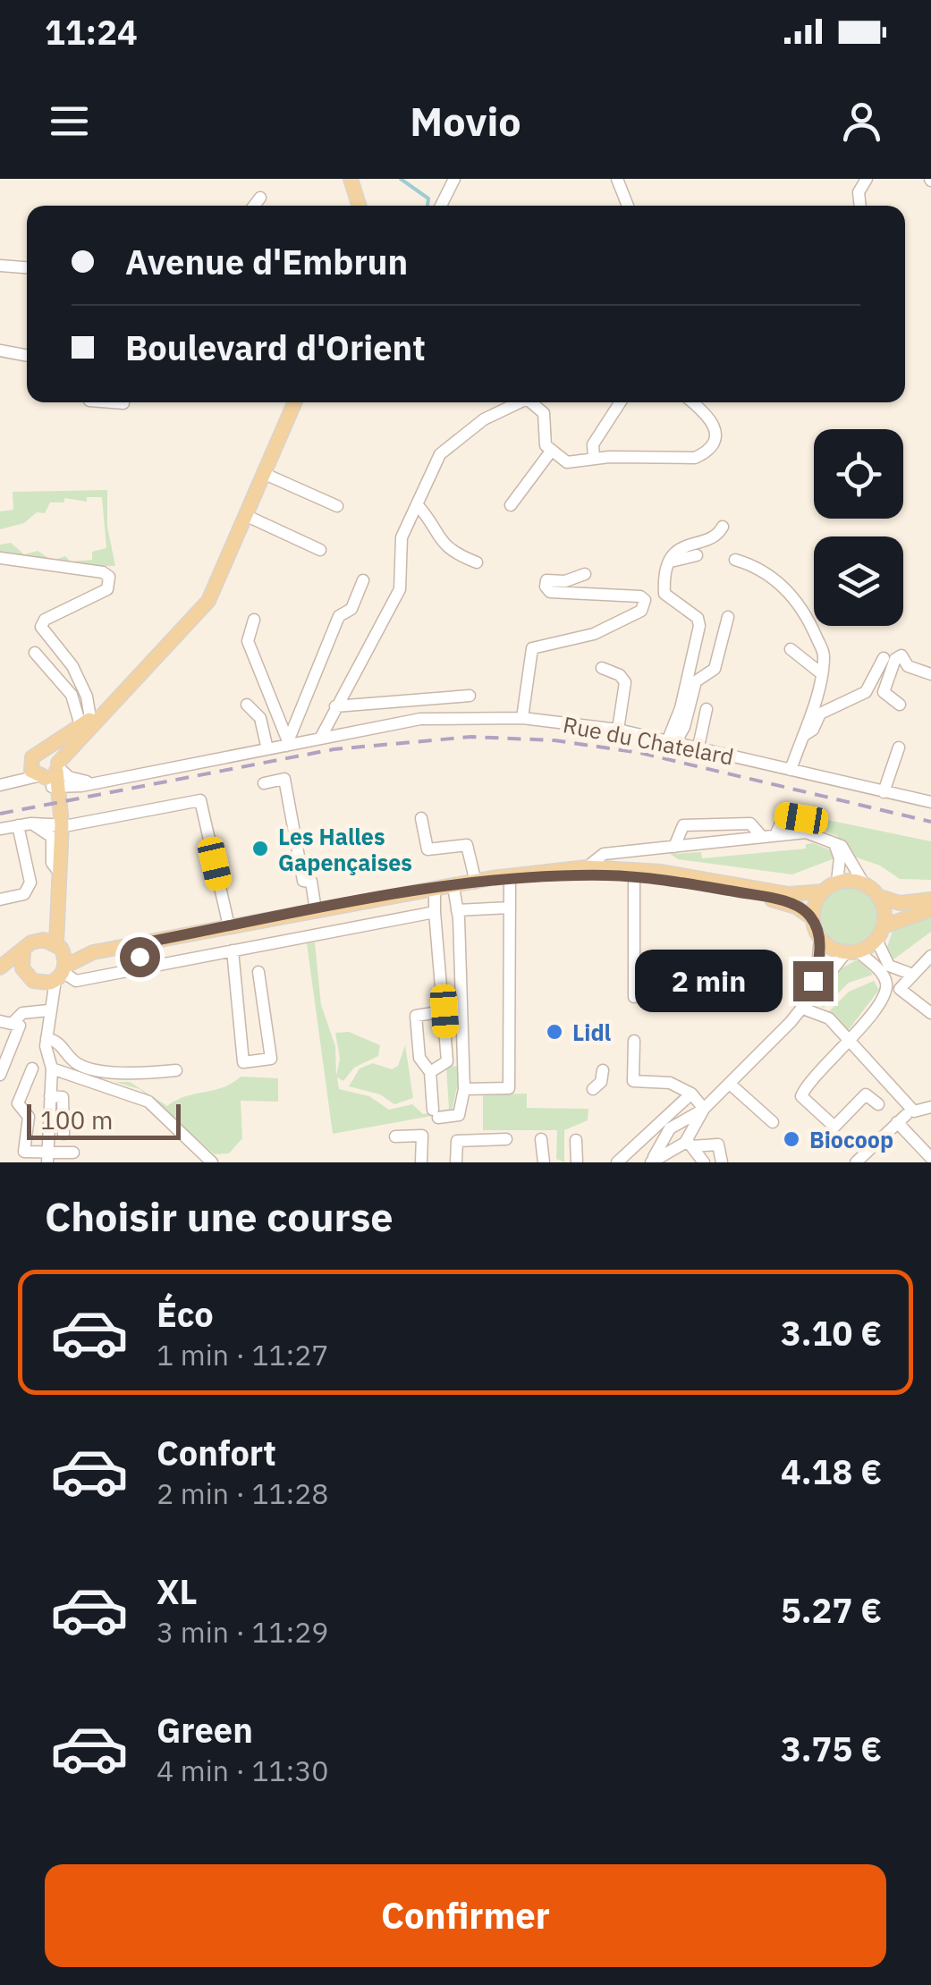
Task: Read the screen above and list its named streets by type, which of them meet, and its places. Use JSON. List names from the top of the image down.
{
  "streets": {
    "street": ["Rue du Chatelard"]
  },
  "places": ["Les Halles Gapençaises", "Lidl", "Biocoop"],
  "scale_bar": "100 m",
  "page": {
    "status": "11:24",
    "header": "Movio",
    "banner": ["Avenue d'Embrun", "Boulevard d'Orient"],
    "bubble": "2 min",
    "scale": "100 m",
    "heading": "Choisir une course",
    "list": [
      {
        "name": "Éco",
        "note": "1 min · 11:27",
        "value": "3.10 €"
      },
      {
        "name": "Confort",
        "note": "2 min · 11:28",
        "value": "4.18 €"
      },
      {
        "name": "XL",
        "note": "3 min · 11:29",
        "value": "5.27 €"
      },
      {
        "name": "Green",
        "note": "4 min · 11:30",
        "value": "3.75 €"
      }
    ],
    "buttons": "Confirmer"
  }
}
